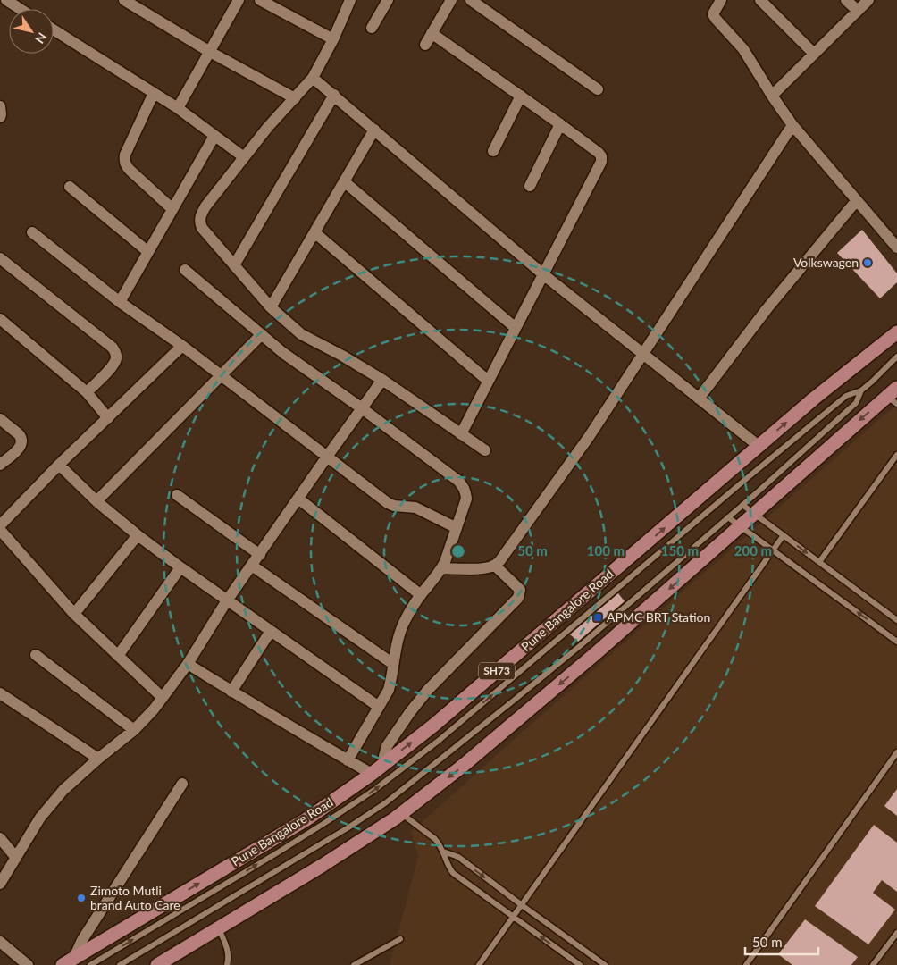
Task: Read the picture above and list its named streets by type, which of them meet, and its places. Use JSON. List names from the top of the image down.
{
  "streets": {
    "main road": ["Pune Bangalore Road", "SH73"]
  },
  "places": {
    "other": ["Volkswagen", "Zimoto Mutli brand Auto Care"],
    "transit": ["APMC BRT Station"]
  },
  "scale_bar": "50 m",
  "north": "bottom right",
  "rings": [
    "50 m",
    "100 m",
    "150 m",
    "200 m"
  ]
}
